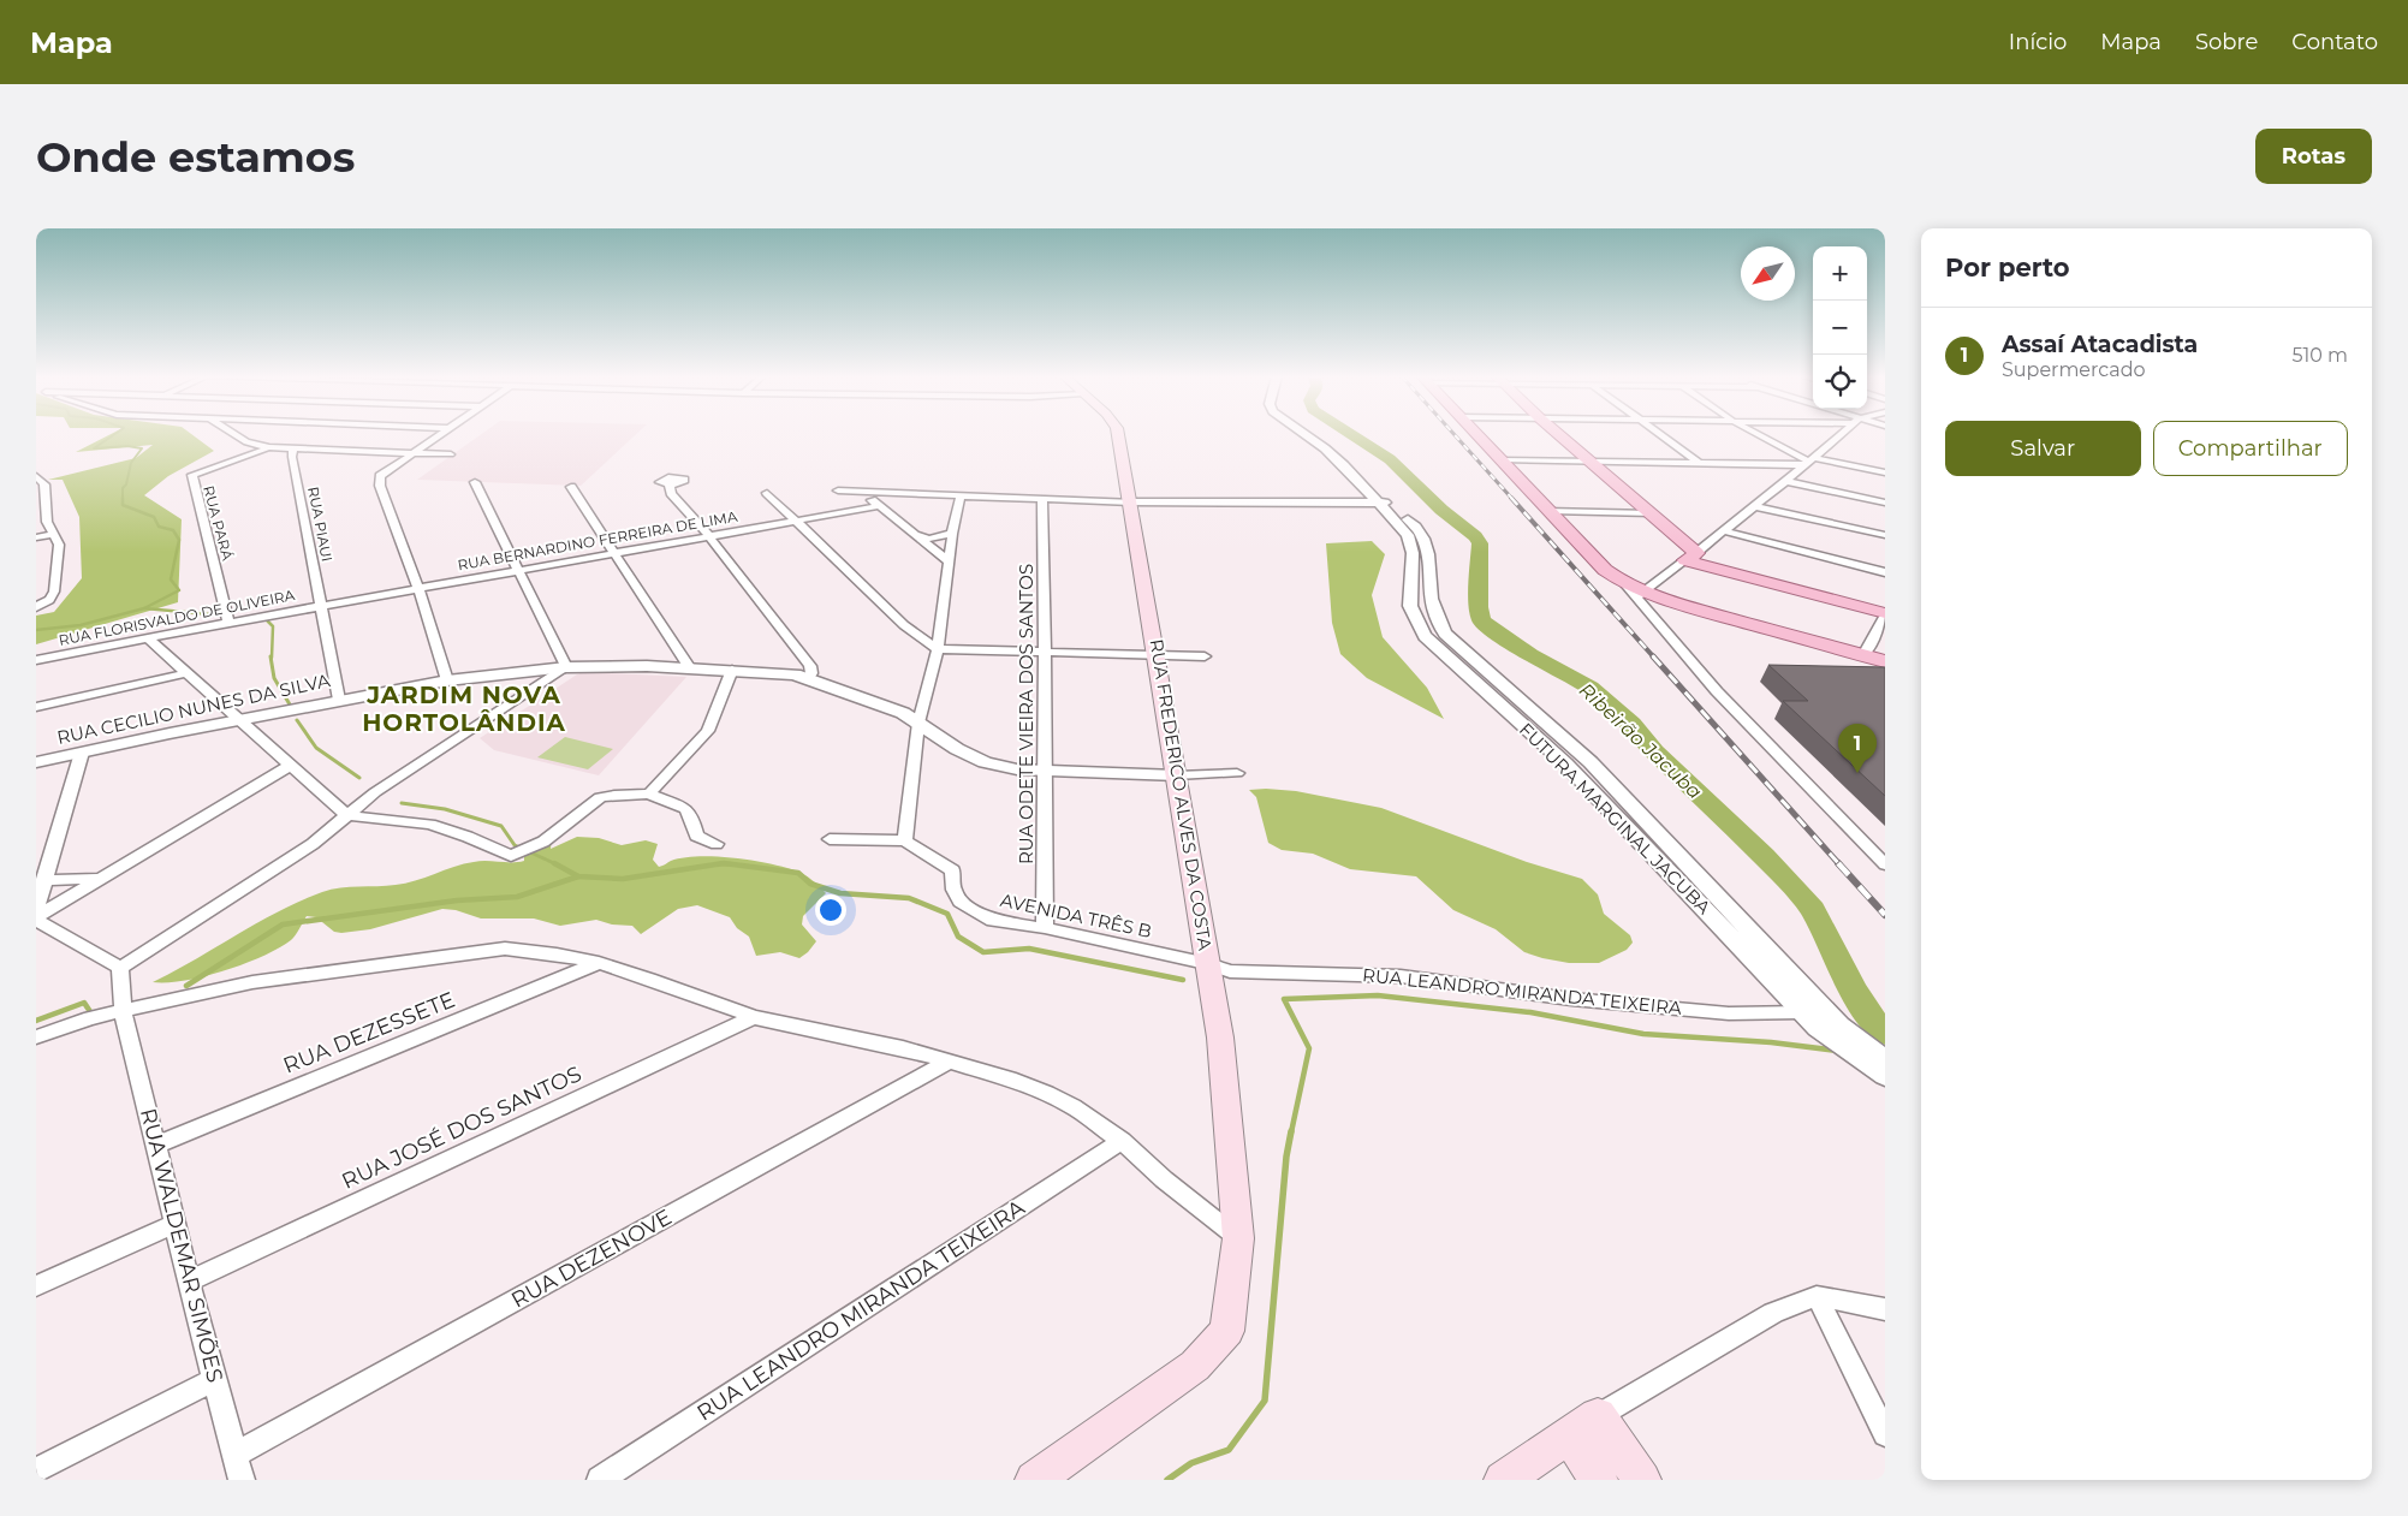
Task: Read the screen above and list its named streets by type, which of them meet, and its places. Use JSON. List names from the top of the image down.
{
  "streets": {
    "main road": ["RUA FREDERICO ALVES DA COSTA"],
    "street": [
      "RUA PARÁ",
      "RUA PIAUI",
      "RUA BERNARDINO FERREIRA DE LIMA",
      "RUA FLORISVALDO DE OLIVEIRA",
      "RUA CECILIO NUNES DA SILVA",
      "RUA ODETE VIEIRA DOS SANTOS",
      "FUTURA MARGINAL JACUBA",
      "AVENIDA TRÊS B",
      "RUA LEANDRO MIRANDA TEIXEIRA",
      "RUA DEZESSETE",
      "RUA JOSÉ DOS SANTOS",
      "RUA WALDEMAR SIMÕES",
      "RUA DEZENOVE"
    ]
  },
  "crossings": [
    ["RUA PARÁ", "RUA FLORISVALDO DE OLIVEIRA"],
    ["RUA PIAUI", "RUA BERNARDINO FERREIRA DE LIMA"],
    ["RUA PIAUI", "RUA FLORISVALDO DE OLIVEIRA"],
    ["RUA PIAUI", "RUA CECILIO NUNES DA SILVA"],
    ["RUA BERNARDINO FERREIRA DE LIMA", "RUA FLORISVALDO DE OLIVEIRA"],
    ["RUA CECILIO NUNES DA SILVA", "RUA ODETE VIEIRA DOS SANTOS"],
    ["RUA CECILIO NUNES DA SILVA", "RUA FREDERICO ALVES DA COSTA"],
    ["RUA ODETE VIEIRA DOS SANTOS", "AVENIDA TRÊS B"],
    ["RUA FREDERICO ALVES DA COSTA", "AVENIDA TRÊS B"],
    ["RUA FREDERICO ALVES DA COSTA", "RUA LEANDRO MIRANDA TEIXEIRA"],
    ["FUTURA MARGINAL JACUBA", "RUA LEANDRO MIRANDA TEIXEIRA"],
    ["AVENIDA TRÊS B", "RUA LEANDRO MIRANDA TEIXEIRA"],
    ["RUA DEZESSETE", "RUA WALDEMAR SIMÕES"],
    ["RUA JOSÉ DOS SANTOS", "RUA WALDEMAR SIMÕES"],
    ["RUA WALDEMAR SIMÕES", "RUA DEZENOVE"]
  ],
  "districts": ["JARDIM NOVA HORTOLÂNDIA"],
  "water": ["Ribeirão Jacuba"],
  "north": "bottom left",
  "page": {
    "header": "Mapa",
    "nav": [
      "Início",
      "Mapa",
      "Sobre",
      "Contato"
    ],
    "buttons": [
      "Rotas",
      ["Salvar", "Compartilhar"]
    ],
    "title": "Onde estamos",
    "heading": "Por perto",
    "map_buttons": ["+", "−"],
    "list": [
      {
        "mark": "1",
        "name": "Assaí Atacadista",
        "note": "Supermercado",
        "value": "510 m"
      }
    ],
    "pins": "1"
  }
}
